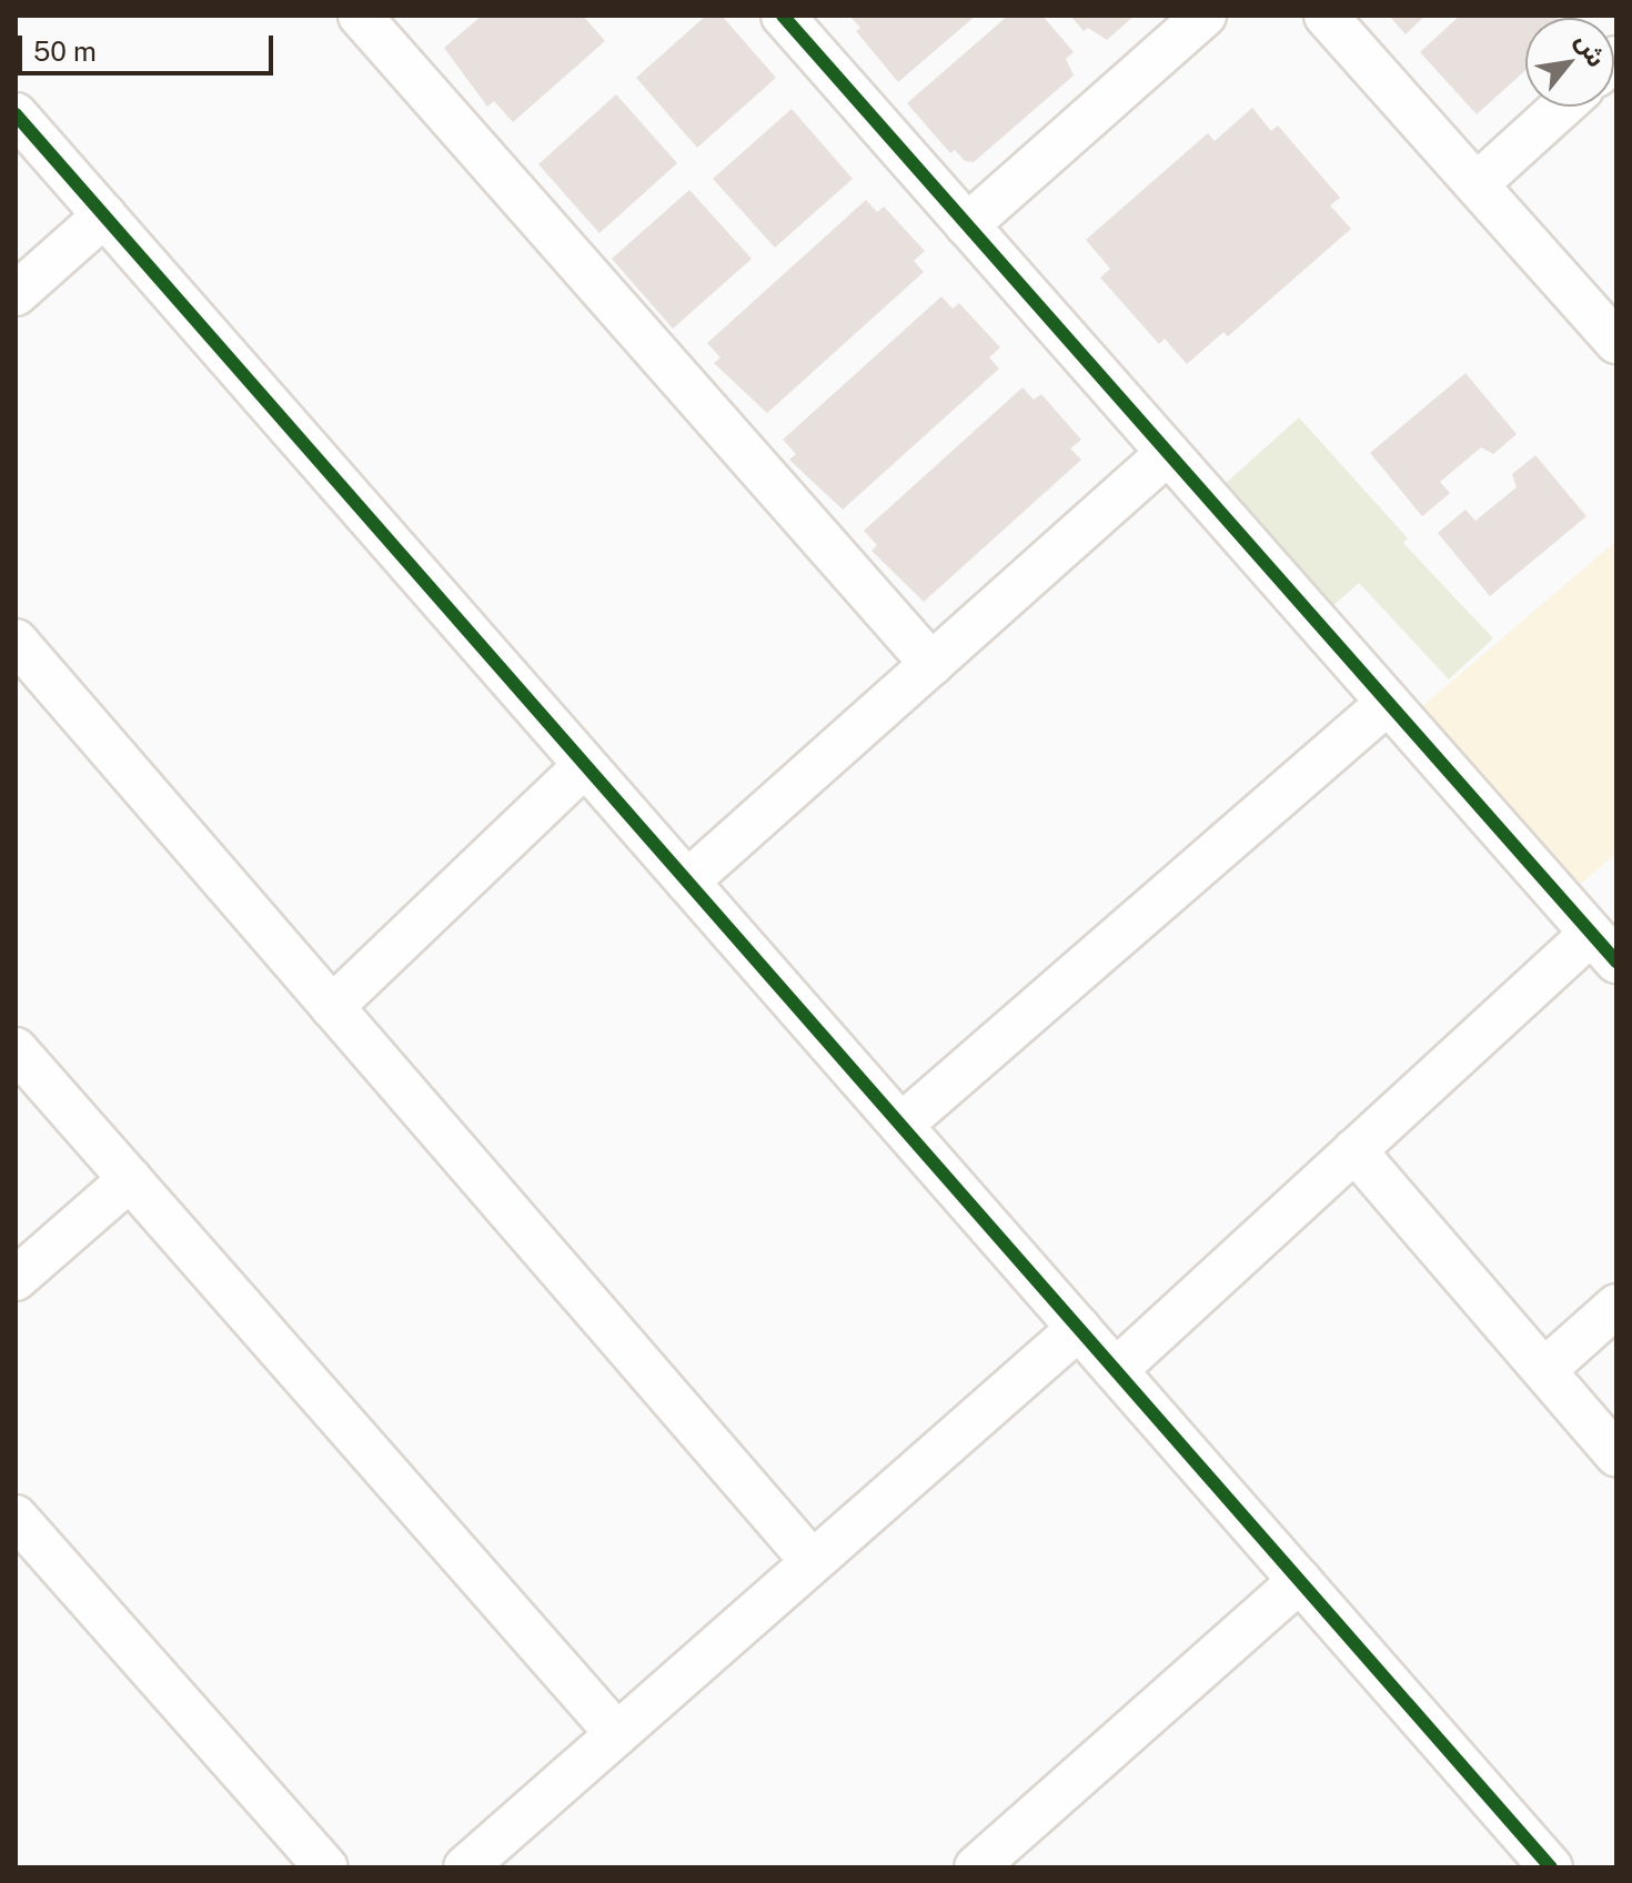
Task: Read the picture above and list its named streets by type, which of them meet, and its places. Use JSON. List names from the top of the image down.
{
  "scale_bar": "50 m",
  "north": "top right"
}
